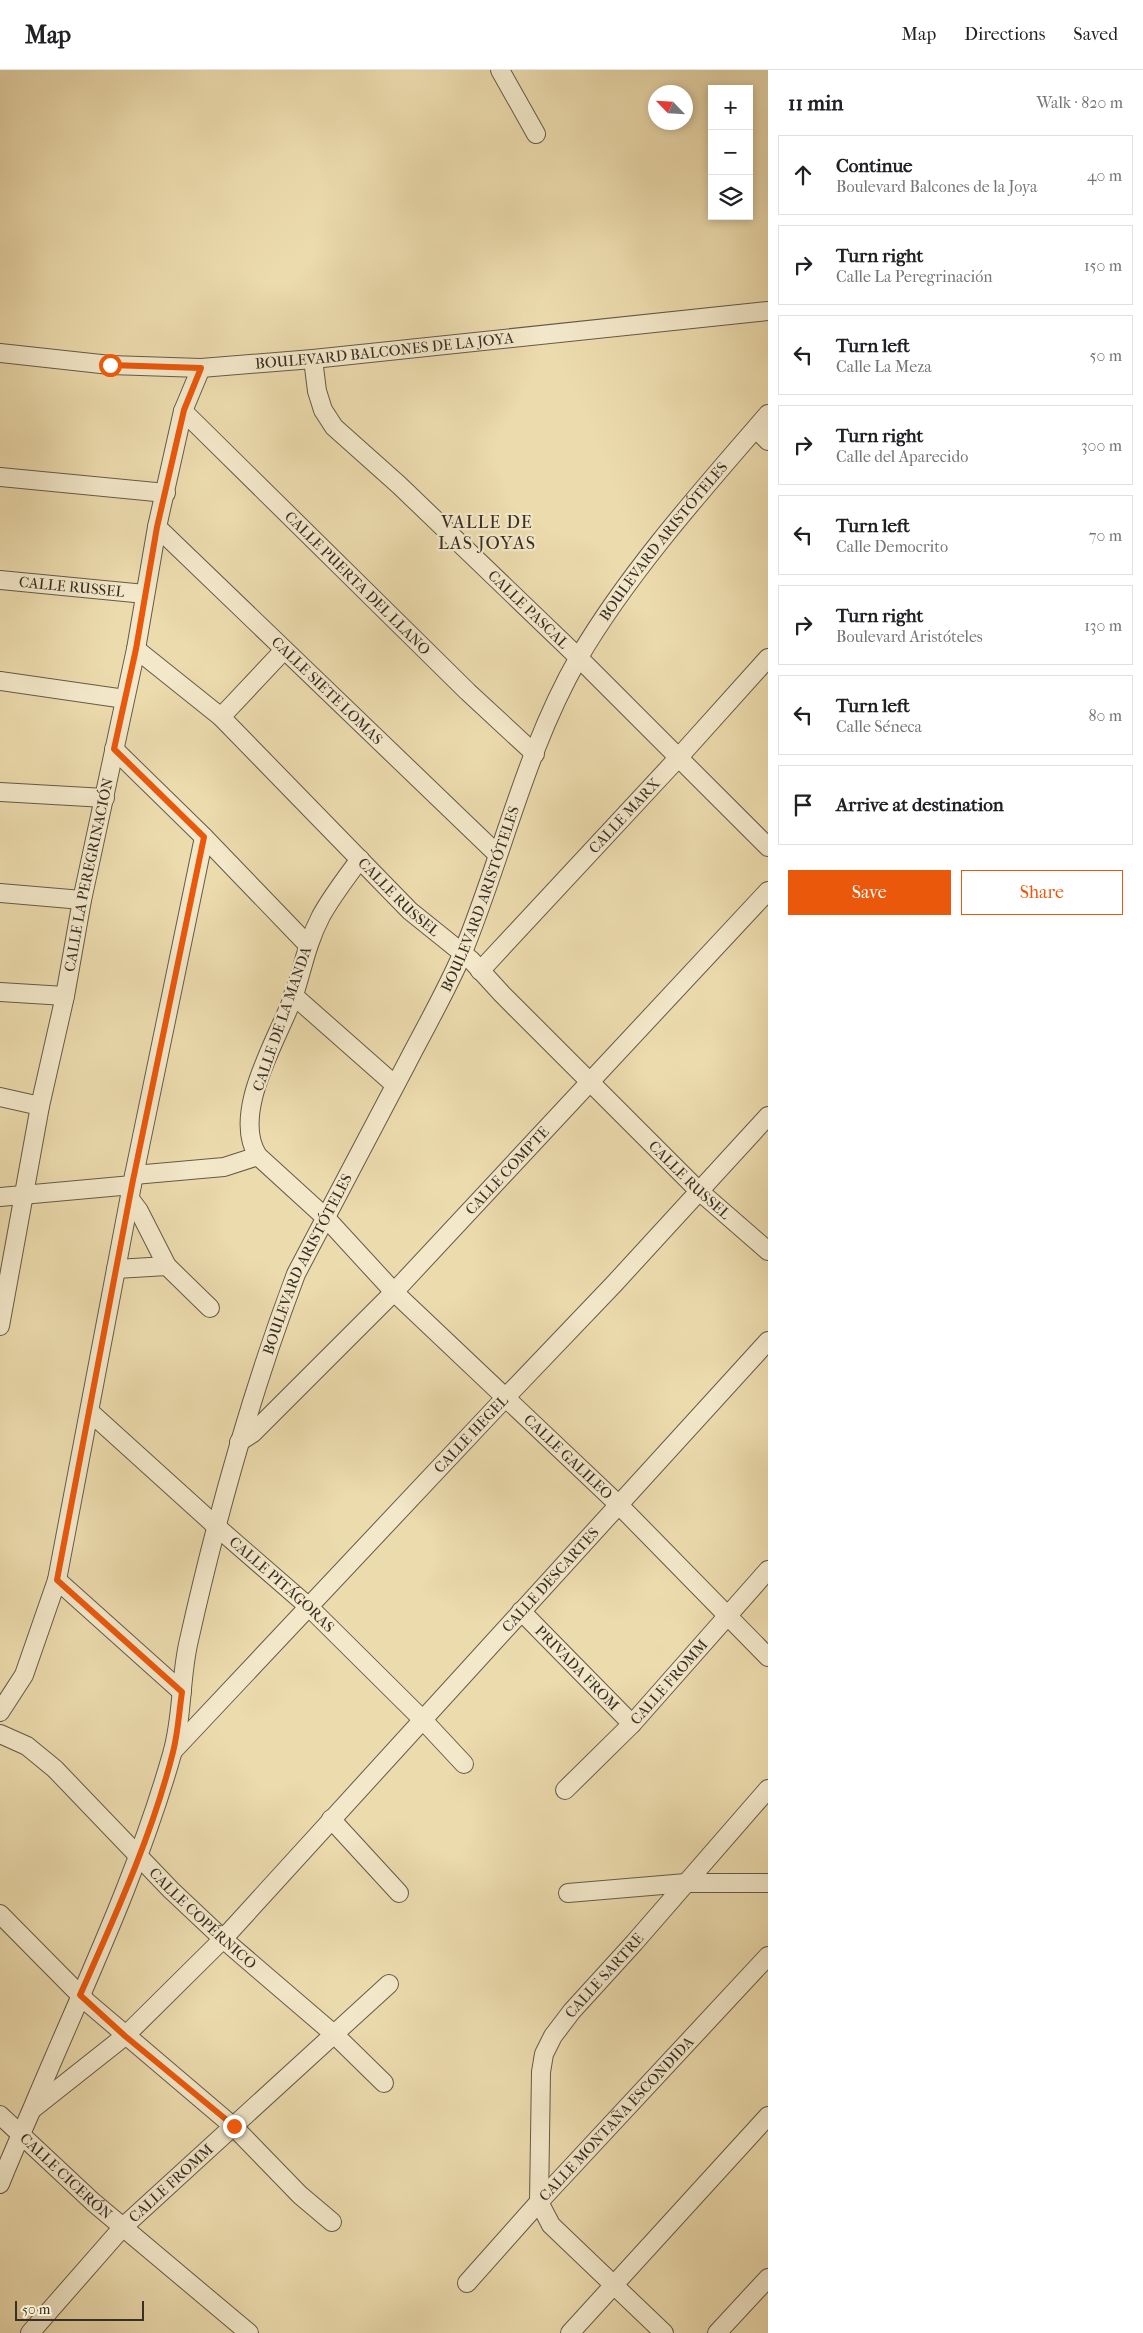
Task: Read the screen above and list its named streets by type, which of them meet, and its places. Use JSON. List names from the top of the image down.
{
  "streets": {
    "street": [
      "BOULEVARD BALCONES DE LA JOYA",
      "BOULEVARD ARISTÓTELES",
      "CALLE PUERTA DEL LLANO",
      "CALLE RUSSEL",
      "CALLE PASCAL",
      "CALLE SIETE LOMAS",
      "CALLE MARX",
      "CALLE LA PEREGRINACIÓN",
      "CALLE DE LA MANDA",
      "CALLE COMPTE",
      "CALLE HEGEL",
      "CALLE GALILEO",
      "CALLE DESCARTES",
      "CALLE PITÁGORAS",
      "PRIVADA FROM",
      "CALLE FROMM",
      "CALLE COPÉRNICO",
      "CALLE SARTRE",
      "CALLE MONTAÑA ESCONDIDA",
      "CALLE CICERÓN"
    ]
  },
  "crossings": [
    ["BOULEVARD BALCONES DE LA JOYA", "CALLE PASCAL"],
    ["BOULEVARD BALCONES DE LA JOYA", "CALLE LA PEREGRINACIÓN"],
    ["BOULEVARD ARISTÓTELES", "CALLE PUERTA DEL LLANO"],
    ["BOULEVARD ARISTÓTELES", "CALLE RUSSEL"],
    ["BOULEVARD ARISTÓTELES", "CALLE PASCAL"],
    ["BOULEVARD ARISTÓTELES", "CALLE SIETE LOMAS"],
    ["BOULEVARD ARISTÓTELES", "CALLE COMPTE"],
    ["BOULEVARD ARISTÓTELES", "CALLE HEGEL"],
    ["BOULEVARD ARISTÓTELES", "CALLE GALILEO"],
    ["BOULEVARD ARISTÓTELES", "CALLE DESCARTES"],
    ["BOULEVARD ARISTÓTELES", "CALLE PITÁGORAS"],
    ["BOULEVARD ARISTÓTELES", "CALLE COPÉRNICO"],
    ["BOULEVARD ARISTÓTELES", "CALLE CICERÓN"],
    ["CALLE PUERTA DEL LLANO", "CALLE LA PEREGRINACIÓN"],
    ["CALLE RUSSEL", "CALLE MARX"],
    ["CALLE RUSSEL", "CALLE LA PEREGRINACIÓN"],
    ["CALLE RUSSEL", "CALLE DE LA MANDA"],
    ["CALLE RUSSEL", "CALLE COMPTE"],
    ["CALLE RUSSEL", "CALLE HEGEL"],
    ["CALLE PASCAL", "CALLE MARX"],
    ["CALLE SIETE LOMAS", "CALLE LA PEREGRINACIÓN"],
    ["CALLE DE LA MANDA", "CALLE GALILEO"],
    ["CALLE COMPTE", "CALLE GALILEO"],
    ["CALLE HEGEL", "CALLE GALILEO"],
    ["CALLE HEGEL", "CALLE PITÁGORAS"],
    ["CALLE GALILEO", "CALLE DESCARTES"],
    ["CALLE GALILEO", "CALLE FROMM"],
    ["CALLE DESCARTES", "CALLE PITÁGORAS"],
    ["CALLE DESCARTES", "PRIVADA FROM"],
    ["CALLE DESCARTES", "CALLE COPÉRNICO"],
    ["PRIVADA FROM", "CALLE FROMM"],
    ["CALLE FROMM", "CALLE COPÉRNICO"],
    ["CALLE FROMM", "CALLE CICERÓN"],
    ["CALLE SARTRE", "CALLE MONTAÑA ESCONDIDA"]
  ],
  "districts": ["VALLE DE LAS JOYAS"],
  "scale_bar": "50 m",
  "north": "top left",
  "page": {
    "header": "Map",
    "nav": ["Map", "Directions", "Saved"],
    "heading": ["11 min", "Walk · 820 m"],
    "map_buttons": ["+", "−"],
    "list": [
      ["Continue", "Boulevard Balcones de la Joya", "40 m"],
      ["Turn right", "Calle La Peregrinación", "150 m"],
      ["Turn left", "Calle La Meza", "50 m"],
      ["Turn right", "Calle del Aparecido", "300 m"],
      ["Turn left", "Calle Democrito", "70 m"],
      ["Turn right", "Boulevard Aristóteles", "130 m"],
      ["Turn left", "Calle Séneca", "80 m"],
      "Arrive at destination"
    ],
    "buttons": ["Save", "Share"],
    "scale": "50 m"
  }
}
